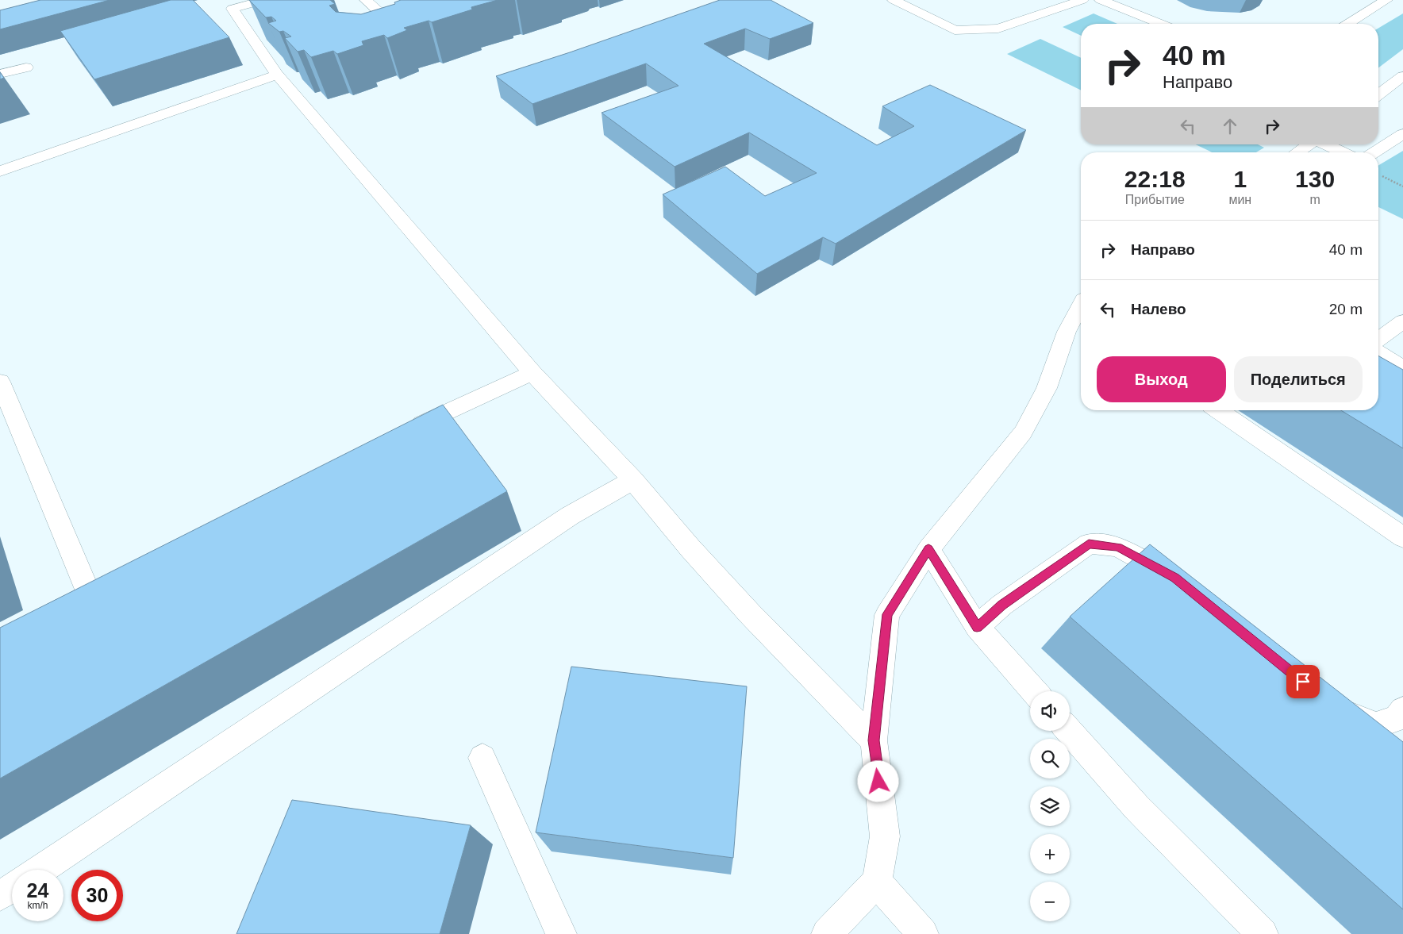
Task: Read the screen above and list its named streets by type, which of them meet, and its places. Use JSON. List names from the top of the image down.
{
  "page": {
    "turn": ["40 m", "Направо"],
    "eta": [
      "22:18",
      "Прибытие",
      "1",
      "мин",
      "130",
      "m"
    ],
    "list": [
      {
        "name": "Направо",
        "value": "40 m"
      },
      {
        "name": "Налево",
        "value": "20 m"
      }
    ],
    "buttons": ["Выход", "Поделиться"],
    "map_buttons": ["+", "−"],
    "speed": "24 km/h",
    "limit": "30"
  }
}
